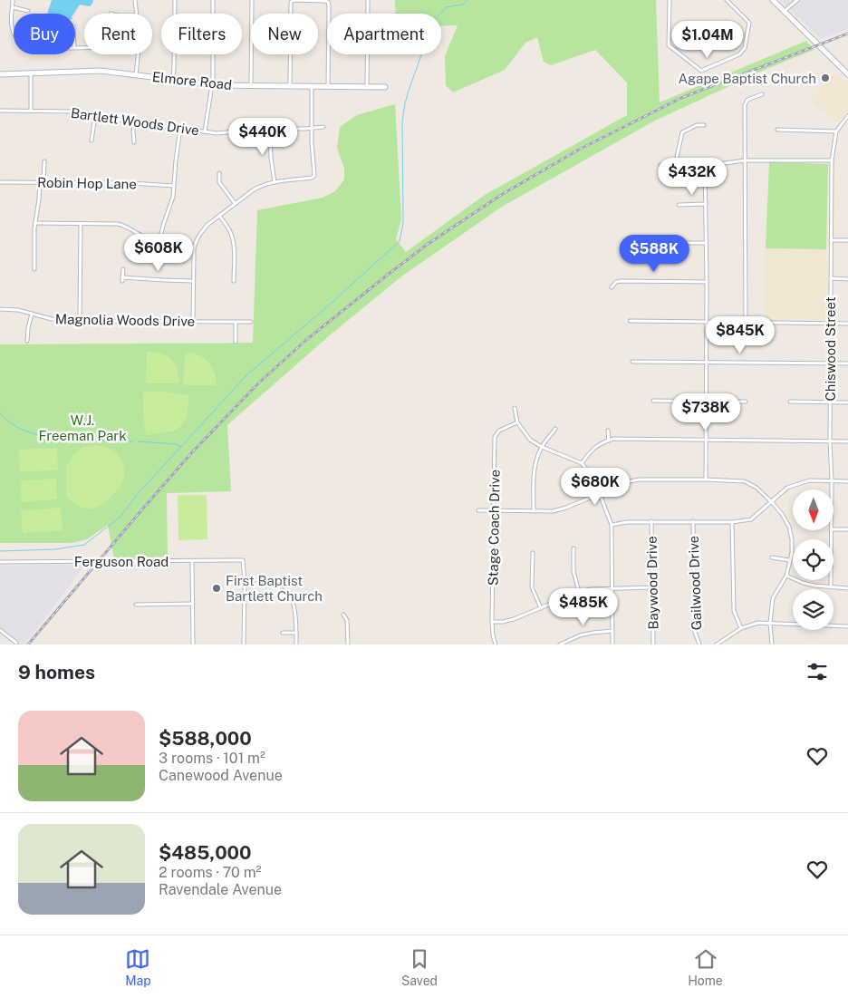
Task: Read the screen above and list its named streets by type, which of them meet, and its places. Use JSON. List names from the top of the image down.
{
  "streets": {
    "street": [
      "Elmore Road",
      "Bartlett Woods Drive",
      "Robin Hop Lane",
      "Magnolia Woods Drive",
      "Chiswood Street",
      "Stage Coach Drive",
      "Ferguson Road",
      "Baywood Drive",
      "Gailwood Drive"
    ]
  },
  "parks": ["W.J. Freeman Park"],
  "places": ["Agape Baptist Church", "First Baptist Bartlett Church"],
  "north": "bottom",
  "page": {
    "chip": [
      "Buy",
      "Rent",
      "Filters",
      "New",
      "Apartment"
    ],
    "price": [
      "$1.04M",
      "$440K",
      "$432K",
      "$608K",
      "$588K",
      "$845K",
      "$738K",
      "$680K",
      "$485K"
    ],
    "heading": "9 homes",
    "list": [
      {
        "name": "$588,000",
        "note": "3 rooms · 101 m² · Canewood Avenue"
      },
      {
        "name": "$485,000",
        "note": "2 rooms · 70 m² · Ravendale Avenue"
      }
    ],
    "tabs": ["Map", "Saved", "Home"]
  }
}
